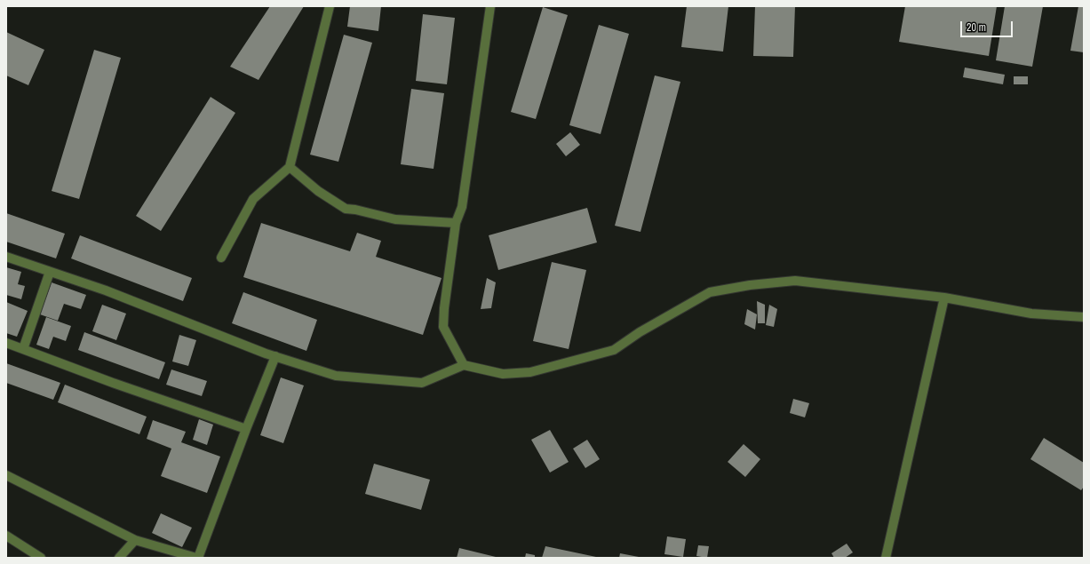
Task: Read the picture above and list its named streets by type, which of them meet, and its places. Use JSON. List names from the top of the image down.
{
  "scale_bar": "20 m"
}
